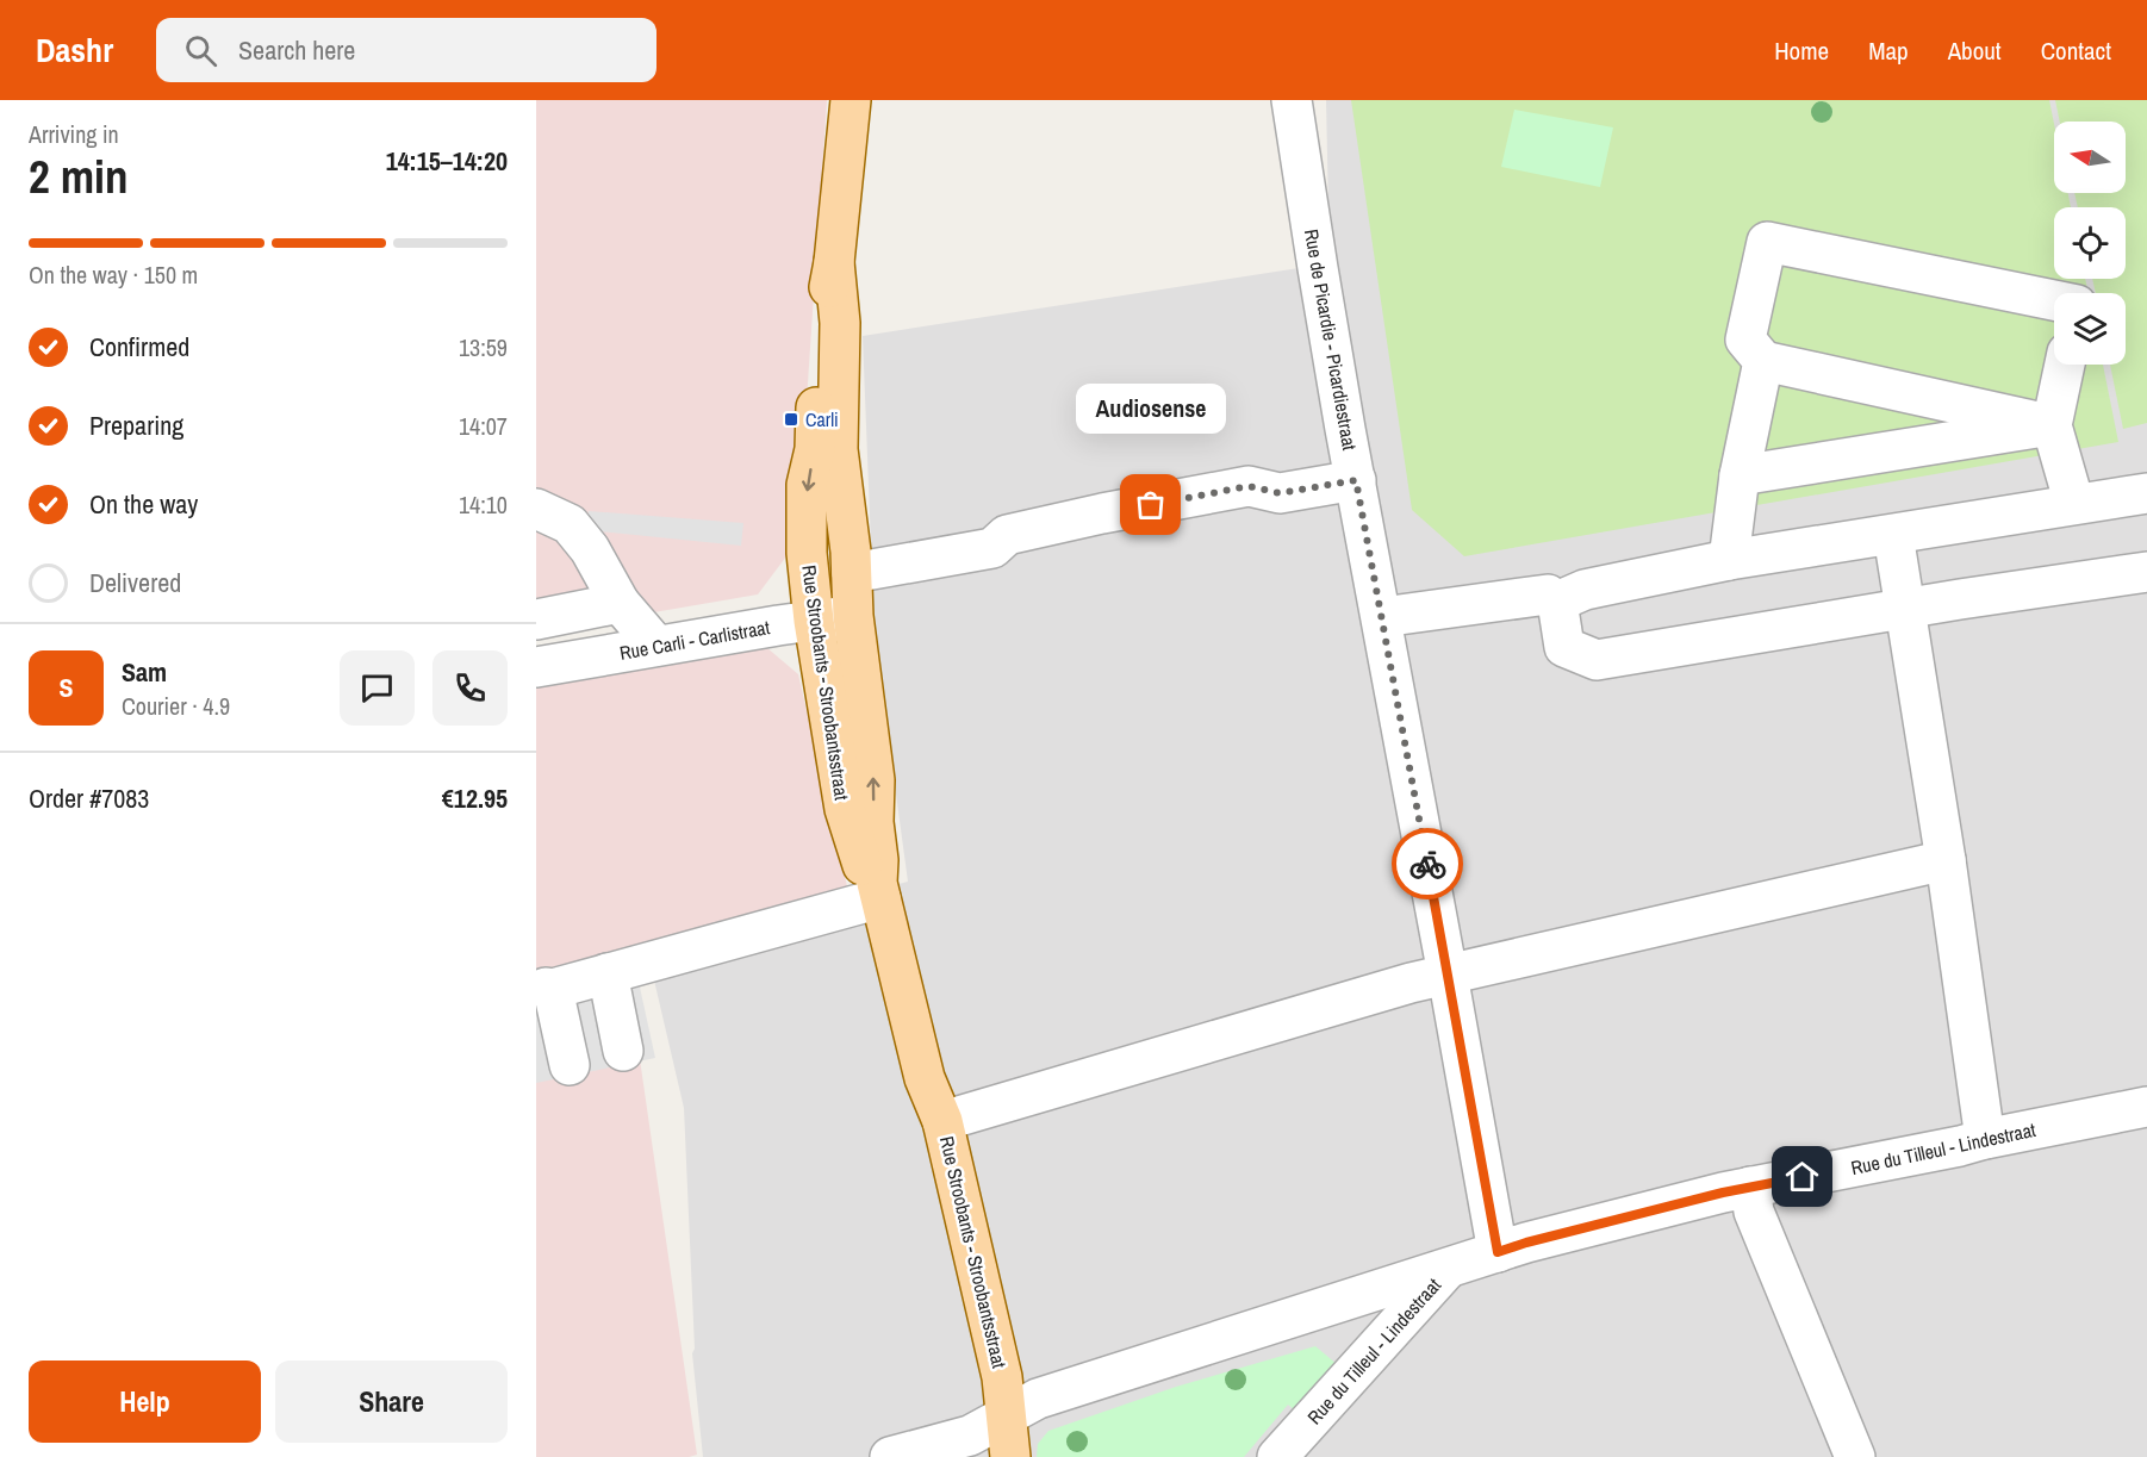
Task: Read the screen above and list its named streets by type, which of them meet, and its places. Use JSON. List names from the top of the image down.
{
  "streets": {
    "main road": ["Rue Stroobants - Stroobantsstraat"],
    "street": ["Rue de Picardie - Picardiestraat", "Rue Carli - Carlistraat", "Rue du Tilleul - Lindestraat"]
  },
  "crossings": [
    ["Rue de Picardie - Picardiestraat", "Rue du Tilleul - Lindestraat"],
    ["Rue Carli - Carlistraat", "Rue Stroobants - Stroobantsstraat"]
  ],
  "places": {
    "transit": ["Carli"],
    "other": ["Audiosense"]
  },
  "north": "left",
  "page": {
    "header": "Dashr",
    "search": "Search here",
    "nav": [
      "Home",
      "Map",
      "About",
      "Contact"
    ],
    "heading": ["2 min", "Arriving in", "14:15–14:20"],
    "panel": [
      "Sam",
      "Courier · 4.9",
      "Order #7083",
      "€12.95"
    ],
    "bar": "On the way · 150 m",
    "list": [
      ["Confirmed", "13:59"],
      ["Preparing", "14:07"],
      ["On the way", "14:10"],
      "Delivered"
    ],
    "bubble": "Audiosense",
    "round": "S",
    "buttons": ["Help", "Share"]
  }
}
